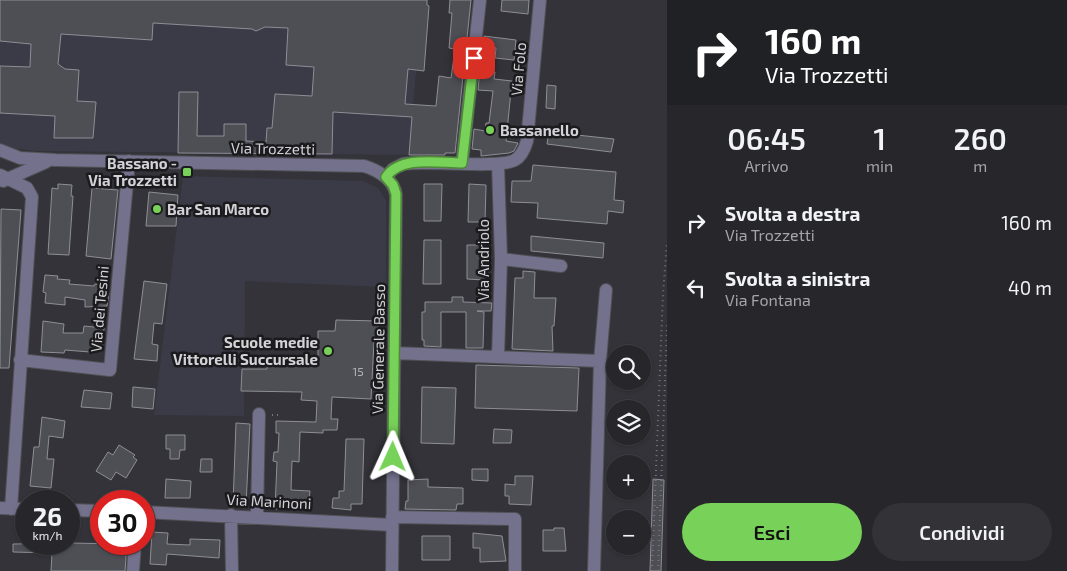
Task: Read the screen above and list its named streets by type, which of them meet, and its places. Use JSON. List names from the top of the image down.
{
  "streets": {
    "street": [
      "Via Folo",
      "Via Trozzetti",
      "Via Andriolo",
      "Via dei Tesini",
      "Via Generale Basso",
      "Via Marinoni"
    ]
  },
  "crossings": [
    ["Via Folo", "Via Andriolo"],
    ["Via Trozzetti", "Via dei Tesini"],
    ["Via Trozzetti", "Via Generale Basso"],
    ["Via Generale Basso", "Via Marinoni"]
  ],
  "places": {
    "other": ["Bassanello", "Bar San Marco", "Scuole medie Vittorelli Succursale"],
    "transit": ["Bassano - Via Trozzetti"]
  },
  "house_numbers": ["15"],
  "page": {
    "turn": ["160 m", "Via Trozzetti"],
    "eta": [
      "06:45",
      "Arrivo",
      "1",
      "min",
      "260",
      "m"
    ],
    "list": [
      {
        "name": "Svolta a destra",
        "note": "Via Trozzetti",
        "value": "160 m"
      },
      {
        "name": "Svolta a sinistra",
        "note": "Via Fontana",
        "value": "40 m"
      }
    ],
    "map_buttons": ["+", "−"],
    "speed": "26 km/h",
    "limit": "30",
    "buttons": ["Esci", "Condividi"]
  }
}
